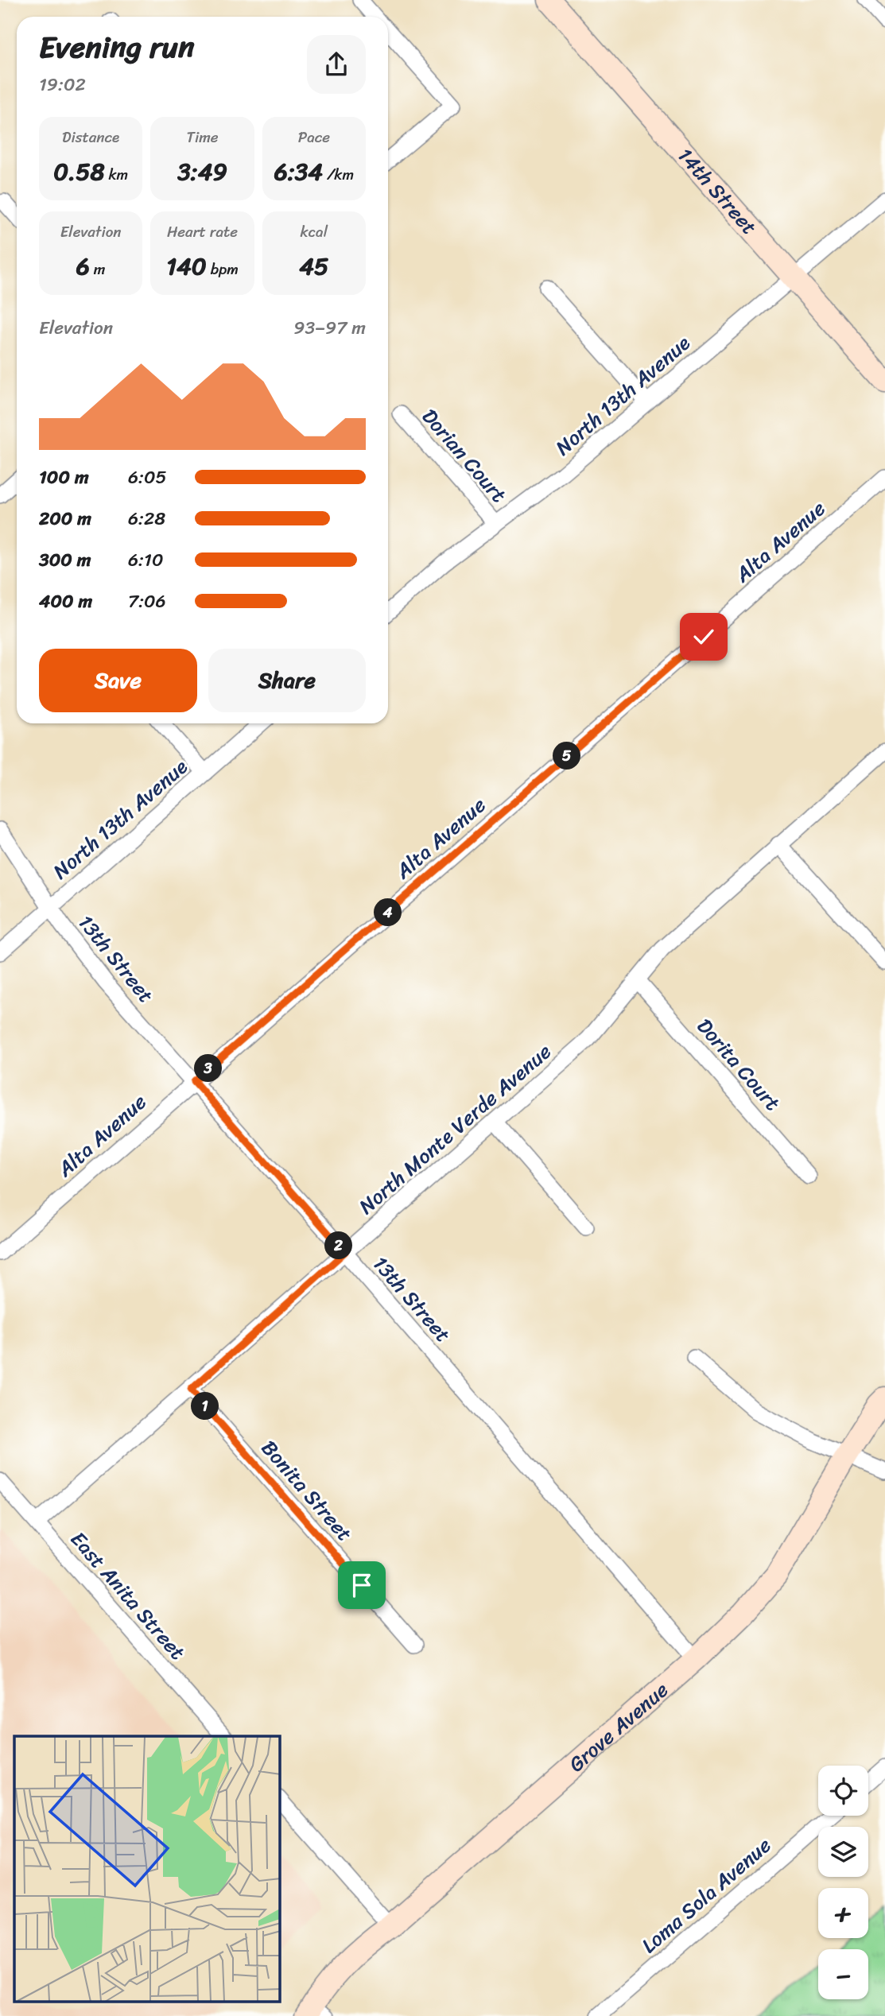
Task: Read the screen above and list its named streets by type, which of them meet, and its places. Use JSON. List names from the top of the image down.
{
  "streets": {
    "street": [
      "14th Street",
      "North 13th Avenue",
      "Dorian Court",
      "Alta Avenue",
      "13th Street",
      "Dorita Court",
      "North Monte Verde Avenue",
      "Bonita Street",
      "East Anita Street",
      "Grove Avenue",
      "Loma Sola Avenue"
    ]
  },
  "crossings": [
    ["14th Street", "North 13th Avenue"],
    ["North 13th Avenue", "Dorian Court"],
    ["North 13th Avenue", "13th Street"],
    ["Alta Avenue", "13th Street"],
    ["13th Street", "North Monte Verde Avenue"],
    ["13th Street", "Grove Avenue"],
    ["Dorita Court", "North Monte Verde Avenue"],
    ["North Monte Verde Avenue", "Bonita Street"],
    ["North Monte Verde Avenue", "East Anita Street"]
  ],
  "page": {
    "heading": ["Evening run", "19:02"],
    "stats": [
      ["Distance", "0.58 km"],
      ["Time", "3:49"],
      ["Pace", "6:34 /km"],
      ["Elevation", "6 m"],
      ["Heart rate", "140 bpm"],
      ["kcal", "45"]
    ],
    "chart": ["Elevation", "93–97 m"],
    "list": [
      {
        "name": "100 m",
        "note": "6:05"
      },
      {
        "name": "200 m",
        "note": "6:28"
      },
      {
        "name": "300 m",
        "note": "6:10"
      },
      {
        "name": "400 m",
        "note": "7:06"
      }
    ],
    "buttons": ["Save", "Share"],
    "pins": [
      "5",
      "4",
      "3",
      "2",
      "1"
    ],
    "map_buttons": ["+", "−"]
  }
}
